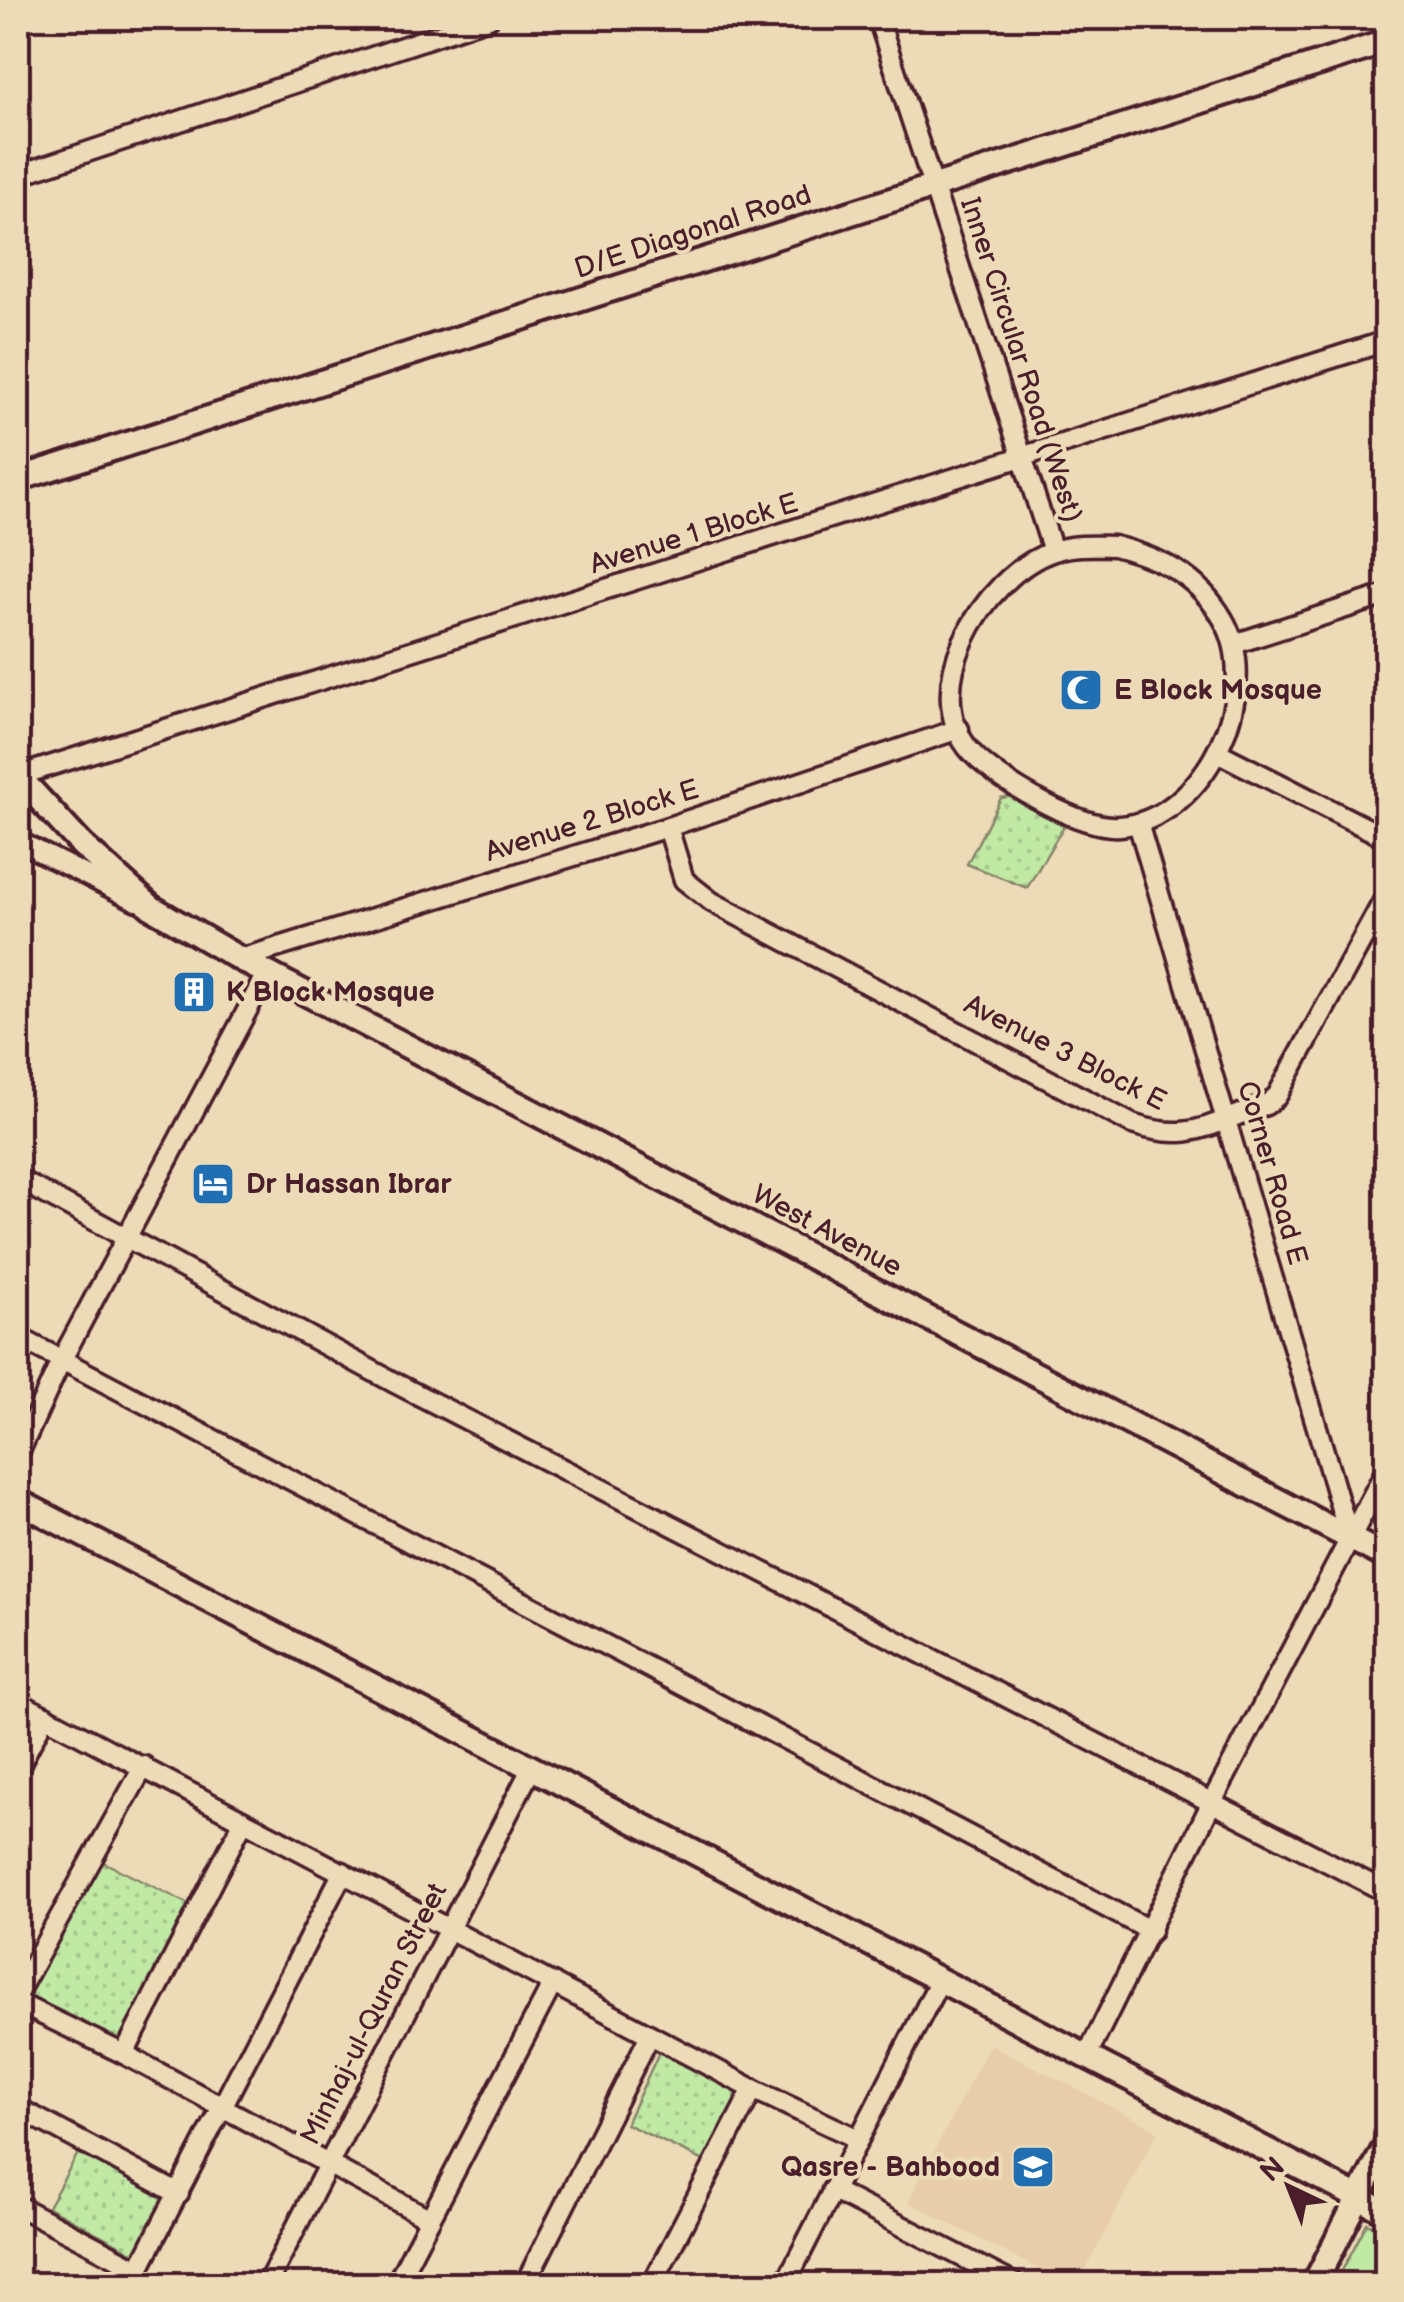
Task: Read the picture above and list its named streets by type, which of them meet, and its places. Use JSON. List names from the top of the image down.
{
  "streets": {
    "street": [
      "D/E Diagonal Road",
      "Inner Circular Road (West)",
      "Avenue 1 Block E",
      "Avenue 2 Block E",
      "Avenue 3 Block E",
      "Corner Road E",
      "West Avenue",
      "Minhaj-ul-Quran Street"
    ]
  },
  "crossings": [
    ["D/E Diagonal Road", "Inner Circular Road (West)"],
    ["Inner Circular Road (West)", "Avenue 1 Block E"],
    ["Inner Circular Road (West)", "Avenue 2 Block E"],
    ["Inner Circular Road (West)", "Corner Road E"],
    ["Avenue 1 Block E", "West Avenue"],
    ["Avenue 2 Block E", "Avenue 3 Block E"],
    ["Avenue 2 Block E", "Corner Road E"],
    ["Avenue 2 Block E", "West Avenue"],
    ["Avenue 3 Block E", "Corner Road E"],
    ["Corner Road E", "West Avenue"]
  ],
  "places": {
    "mosque": ["E Block Mosque"],
    "building": ["K Block Mosque"],
    "hotel": ["Dr Hassan Ibrar"],
    "school or university": ["Qasre - Bahbood"]
  },
  "north": "top left"
}
